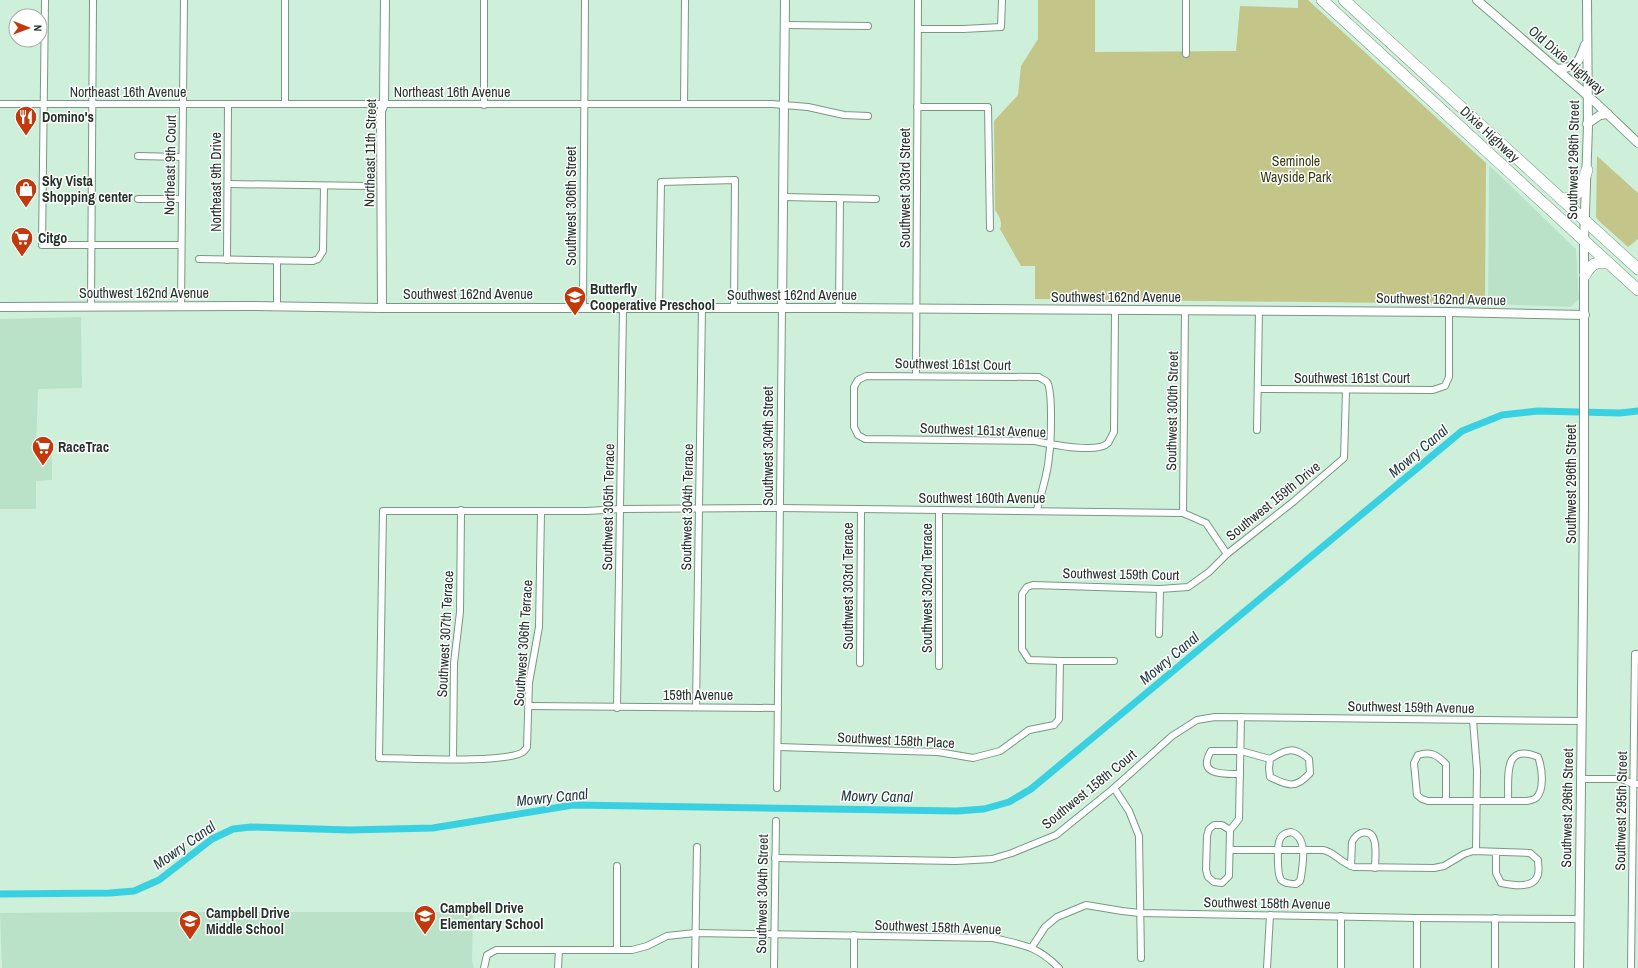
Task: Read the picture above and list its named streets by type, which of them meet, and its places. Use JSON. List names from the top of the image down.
{
  "streets": {
    "highway": ["Dixie Highway"],
    "street": [
      "Old Dixie Highway",
      "Northeast 16th Avenue",
      "Northeast 11th Street",
      "Southwest 296th Street",
      "Northeast 9th Court",
      "Northeast 9th Drive",
      "Southwest 303rd Street",
      "Southwest 306th Street",
      "Southwest 162nd Avenue",
      "Southwest 161st Court",
      "Southwest 300th Street",
      "Southwest 161st Avenue",
      "Southwest 304th Street",
      "Southwest 160th Avenue",
      "Southwest 159th Drive",
      "Southwest 305th Terrace",
      "Southwest 304th Terrace",
      "Southwest 159th Court",
      "Southwest 303rd Terrace",
      "Southwest 302nd Terrace",
      "Southwest 307th Terrace",
      "Southwest 306th Terrace",
      "159th Avenue",
      "Southwest 159th Avenue",
      "Southwest 158th Place",
      "Southwest 158th Court",
      "Southwest 295th Street",
      "Southwest 158th Avenue"
    ]
  },
  "crossings": [
    ["Old Dixie Highway", "Southwest 296th Street"],
    ["Northeast 16th Avenue", "Northeast 11th Street"],
    ["Northeast 16th Avenue", "Northeast 9th Court"],
    ["Northeast 16th Avenue", "Northeast 9th Drive"],
    ["Northeast 16th Avenue", "Southwest 306th Street"],
    ["Northeast 16th Avenue", "Southwest 304th Street"],
    ["Dixie Highway", "Southwest 296th Street"],
    ["Northeast 11th Street", "Southwest 162nd Avenue"],
    ["Southwest 296th Street", "Southwest 162nd Avenue"],
    ["Southwest 296th Street", "Southwest 159th Avenue"],
    ["Southwest 296th Street", "Southwest 158th Avenue"],
    ["Northeast 9th Court", "Southwest 162nd Avenue"],
    ["Southwest 303rd Street", "Southwest 162nd Avenue"],
    ["Southwest 303rd Street", "Southwest 161st Court"],
    ["Southwest 306th Street", "Southwest 162nd Avenue"],
    ["Southwest 162nd Avenue", "Southwest 161st Court"],
    ["Southwest 162nd Avenue", "Southwest 300th Street"],
    ["Southwest 162nd Avenue", "Southwest 161st Avenue"],
    ["Southwest 162nd Avenue", "Southwest 304th Street"],
    ["Southwest 162nd Avenue", "Southwest 305th Terrace"],
    ["Southwest 162nd Avenue", "Southwest 304th Terrace"],
    ["Southwest 161st Court", "Southwest 161st Avenue"],
    ["Southwest 161st Court", "Southwest 159th Drive"],
    ["Southwest 300th Street", "Southwest 160th Avenue"],
    ["Southwest 300th Street", "Southwest 159th Drive"],
    ["Southwest 304th Street", "Southwest 160th Avenue"],
    ["Southwest 304th Street", "159th Avenue"],
    ["Southwest 304th Street", "Southwest 158th Place"],
    ["Southwest 304th Street", "Southwest 158th Court"],
    ["Southwest 304th Street", "Southwest 158th Avenue"],
    ["Southwest 160th Avenue", "Southwest 159th Drive"],
    ["Southwest 160th Avenue", "Southwest 305th Terrace"],
    ["Southwest 160th Avenue", "Southwest 304th Terrace"],
    ["Southwest 160th Avenue", "Southwest 303rd Terrace"],
    ["Southwest 160th Avenue", "Southwest 302nd Terrace"],
    ["Southwest 159th Drive", "Southwest 159th Court"],
    ["Southwest 305th Terrace", "159th Avenue"],
    ["Southwest 304th Terrace", "159th Avenue"],
    ["Southwest 159th Court", "Southwest 158th Place"],
    ["Southwest 307th Terrace", "Southwest 306th Terrace"],
    ["Southwest 159th Avenue", "Southwest 158th Court"]
  ],
  "water": ["Mowry Canal"],
  "parks": ["Seminole Wayside Park"],
  "places": {
    "restaurant": ["Domino's"],
    "shop": ["Sky Vista Shopping center"],
    "supermarket": ["Citgo", "RaceTrac"],
    "school or university": ["Butterfly Cooperative Preschool", "Campbell Drive Elementary School", "Campbell Drive Middle School"]
  },
  "north": "right"
}
